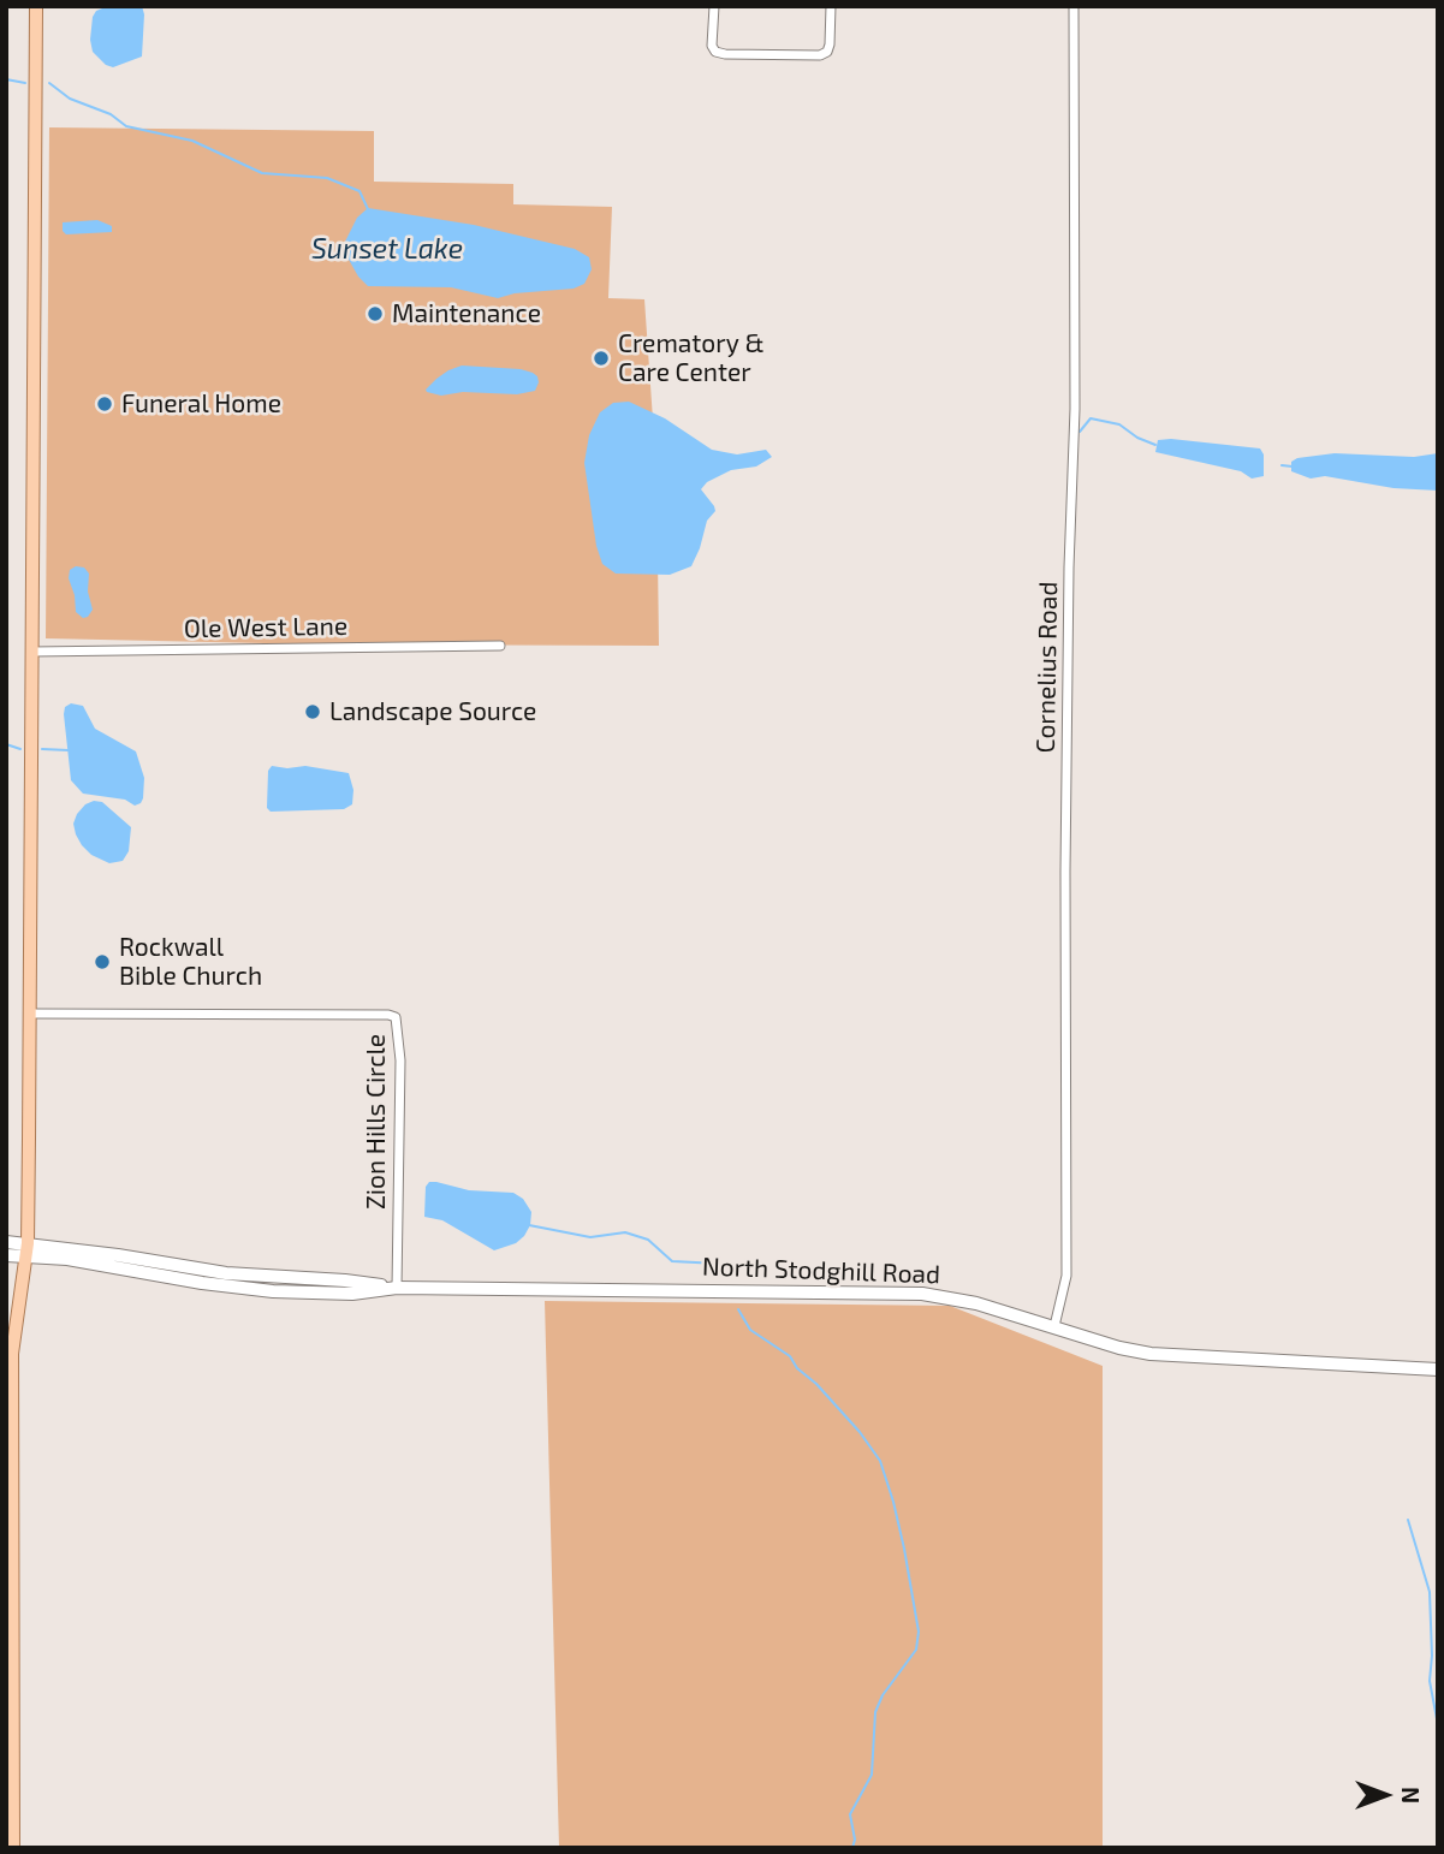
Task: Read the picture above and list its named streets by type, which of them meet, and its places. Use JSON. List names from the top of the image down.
{
  "streets": {
    "street": [
      "Ole West Lane",
      "Cornelius Road",
      "Zion Hills Circle",
      "North Stodghill Road"
    ]
  },
  "crossings": [
    ["Cornelius Road", "North Stodghill Road"],
    ["Zion Hills Circle", "North Stodghill Road"]
  ],
  "water": ["Sunset Lake"],
  "places": [
    "Maintenance",
    "Crematory & Care Center",
    "Funeral Home",
    "Landscape Source",
    "Rockwall Bible Church"
  ],
  "north": "right"
}
